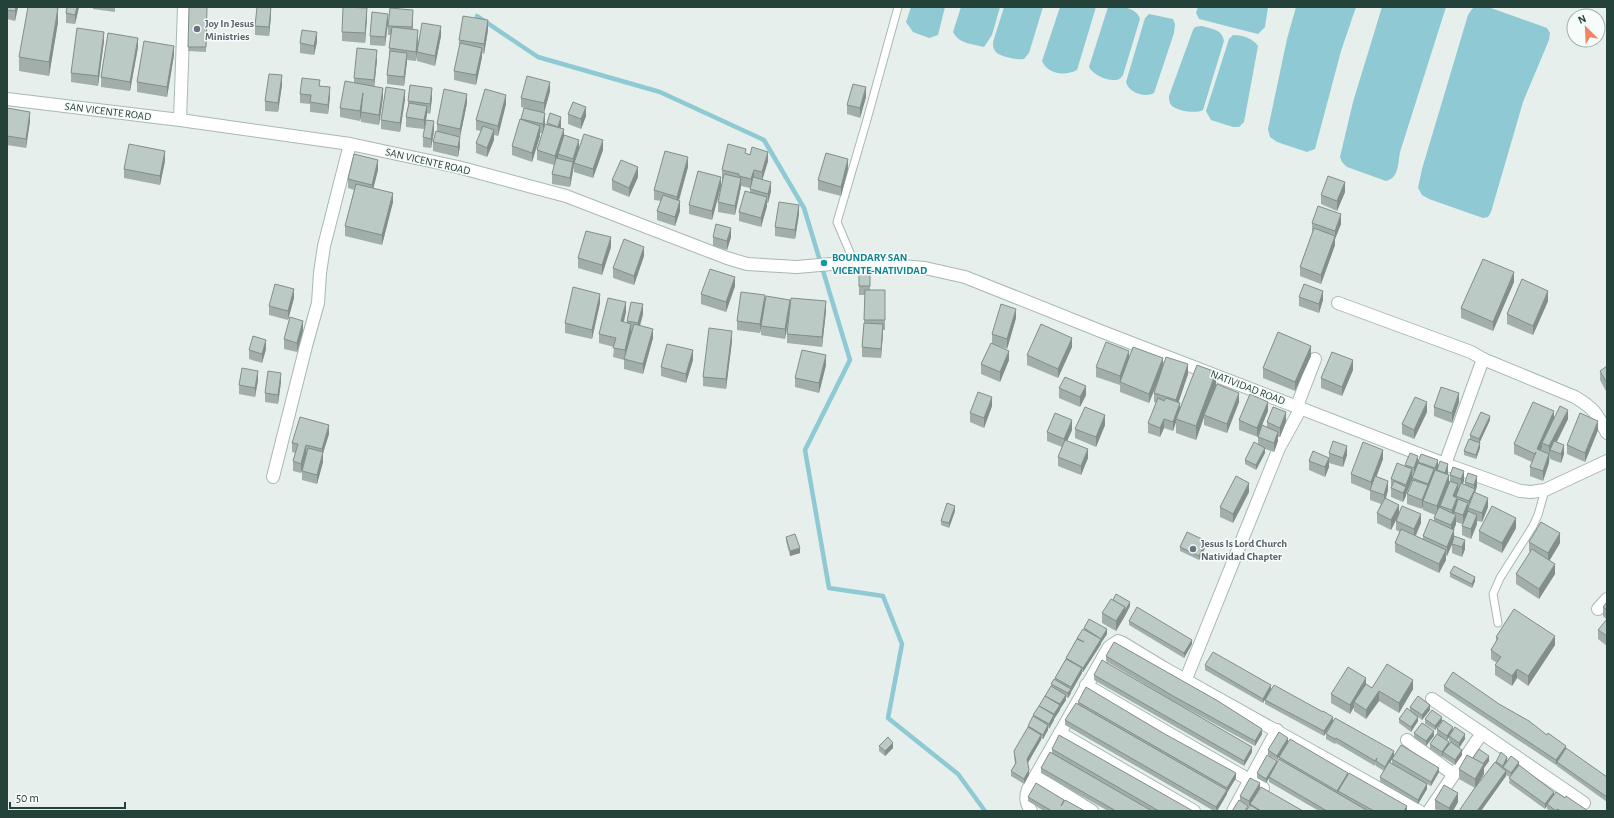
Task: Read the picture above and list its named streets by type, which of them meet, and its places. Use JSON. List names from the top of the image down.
{
  "streets": {
    "street": ["SAN VICENTE ROAD", "NATIVIDAD ROAD"]
  },
  "crossings": [
    ["SAN VICENTE ROAD", "NATIVIDAD ROAD"]
  ],
  "places": ["Joy In Jesus Ministries", "BOUNDARY SAN VICENTE-NATIVIDAD", "Jesus Is Lord Church Natividad Chapter"],
  "scale_bar": "50 m",
  "north": "top left"
}
